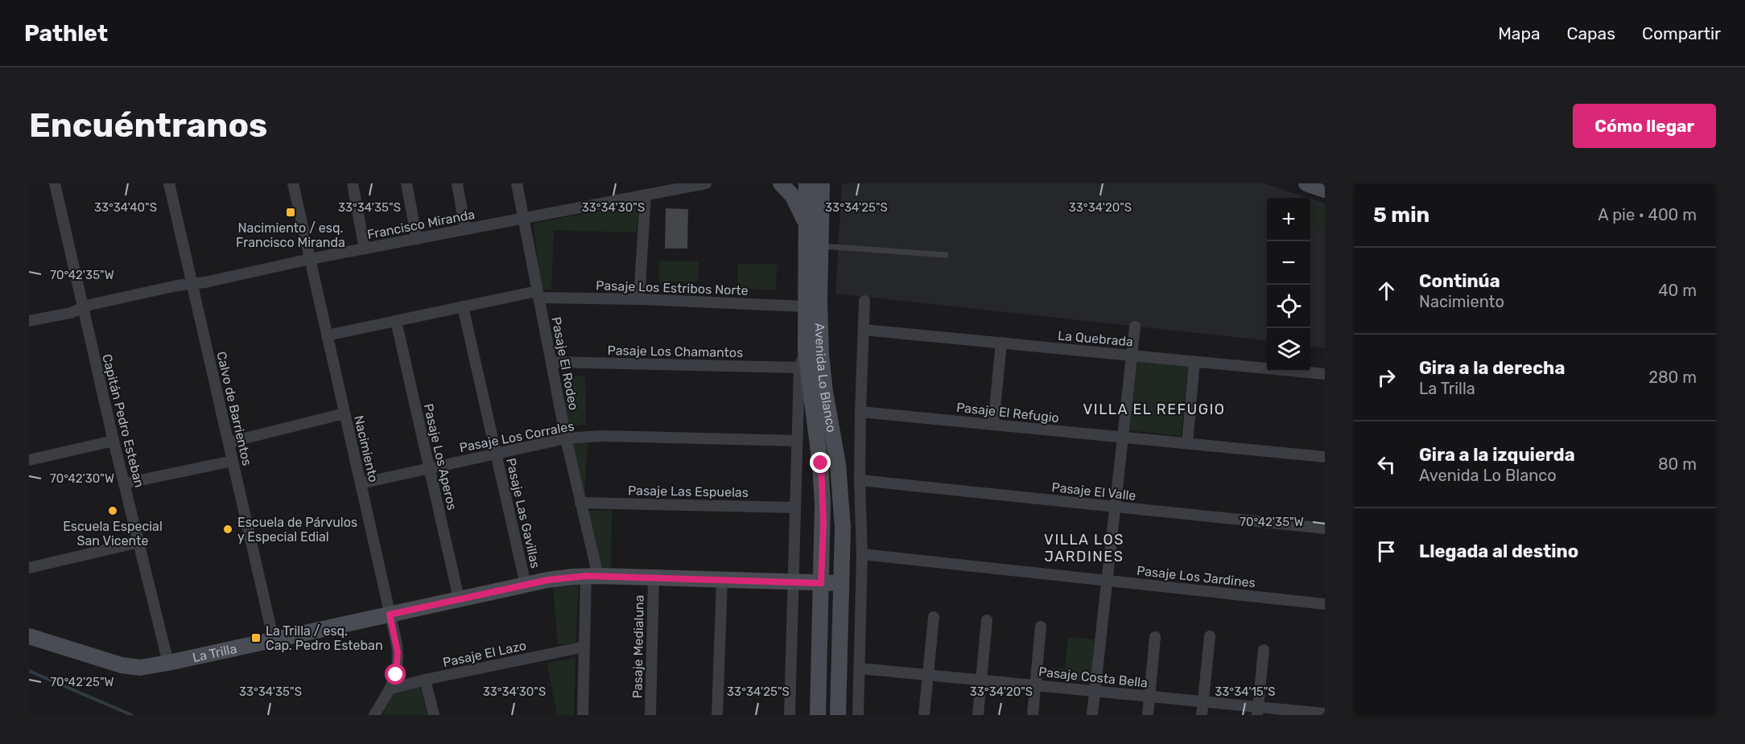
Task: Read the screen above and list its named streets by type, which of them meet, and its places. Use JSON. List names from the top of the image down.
{
  "streets": {
    "main road": ["Avenida Lo Blanco", "La Trilla"],
    "street": [
      "Francisco Miranda",
      "Pasaje Los Estribos Norte",
      "La Quebrada",
      "Pasaje Los Chamantos",
      "Pasaje El Rodeo",
      "Calvo de Barrientos",
      "Pasaje El Refugio",
      "Capitán Pedro Esteban",
      "Pasaje Los Corrales",
      "Nacimiento",
      "Pasaje Los Aperos",
      "Pasaje Las Espuelas",
      "Pasaje El Valle",
      "Pasaje Las Gavillas",
      "Pasaje Los Jardines",
      "Pasaje Medialuna",
      "Pasaje El Lazo",
      "Pasaje Costa Bella"
    ]
  },
  "crossings": [
    ["Francisco Miranda", "Pasaje El Rodeo"],
    ["Francisco Miranda", "Calvo de Barrientos"],
    ["Francisco Miranda", "Capitán Pedro Esteban"],
    ["Francisco Miranda", "Nacimiento"],
    ["Pasaje Los Estribos Norte", "Pasaje El Rodeo"],
    ["Pasaje Los Estribos Norte", "Avenida Lo Blanco"],
    ["Pasaje Los Estribos Norte", "Nacimiento"],
    ["Pasaje Los Estribos Norte", "Pasaje Los Aperos"],
    ["Pasaje Los Estribos Norte", "Pasaje Las Gavillas"],
    ["La Quebrada", "Avenida Lo Blanco"],
    ["Pasaje Los Chamantos", "Pasaje El Rodeo"],
    ["Pasaje Los Chamantos", "Avenida Lo Blanco"],
    ["Pasaje El Rodeo", "Pasaje Los Corrales"],
    ["Pasaje El Rodeo", "Pasaje Las Espuelas"],
    ["Pasaje El Rodeo", "La Trilla"],
    ["Pasaje El Rodeo", "Pasaje El Lazo"],
    ["Avenida Lo Blanco", "Pasaje El Refugio"],
    ["Avenida Lo Blanco", "Pasaje Los Corrales"],
    ["Avenida Lo Blanco", "Pasaje Las Espuelas"],
    ["Avenida Lo Blanco", "Pasaje El Valle"],
    ["Avenida Lo Blanco", "Pasaje Los Jardines"],
    ["Avenida Lo Blanco", "La Trilla"],
    ["Avenida Lo Blanco", "Pasaje Costa Bella"],
    ["Calvo de Barrientos", "La Trilla"],
    ["Capitán Pedro Esteban", "La Trilla"],
    ["Pasaje Los Corrales", "Nacimiento"],
    ["Pasaje Los Corrales", "Pasaje Los Aperos"],
    ["Pasaje Los Corrales", "Pasaje Las Gavillas"],
    ["Nacimiento", "La Trilla"],
    ["Nacimiento", "Pasaje El Lazo"],
    ["Pasaje Los Aperos", "La Trilla"],
    ["Pasaje Las Gavillas", "La Trilla"],
    ["Pasaje Medialuna", "La Trilla"]
  ],
  "districts": ["VILLA EL REFUGIO", "VILLA LOS JARDINES"],
  "places": {
    "transit": ["Nacimiento / esq. Francisco Miranda", "La Trilla / esq. Cap. Pedro Esteban"],
    "other": ["Escuela Especial San Vicente", "Escuela de Párvulos y Especial Edial"]
  },
  "page": {
    "header": "Pathlet",
    "nav": ["Mapa", "Capas", "Compartir"],
    "buttons": "Cómo llegar",
    "title": "Encuéntranos",
    "heading": ["5 min", "A pie · 400 m"],
    "map_buttons": ["+", "−"],
    "list": [
      ["Continúa", "Nacimiento", "40 m"],
      ["Gira a la derecha", "La Trilla", "280 m"],
      ["Gira a la izquierda", "Avenida Lo Blanco", "80 m"],
      "Llegada al destino"
    ]
  },
  "coordinates": [
    "33°34'40\"S",
    "33°34'35\"S",
    "33°34'30\"S",
    "33°34'25\"S",
    "33°34'20\"S",
    "70°42'35\"W",
    "70°42'30\"W",
    "70°42'25\"W",
    "33°34'15\"S"
  ]
}
